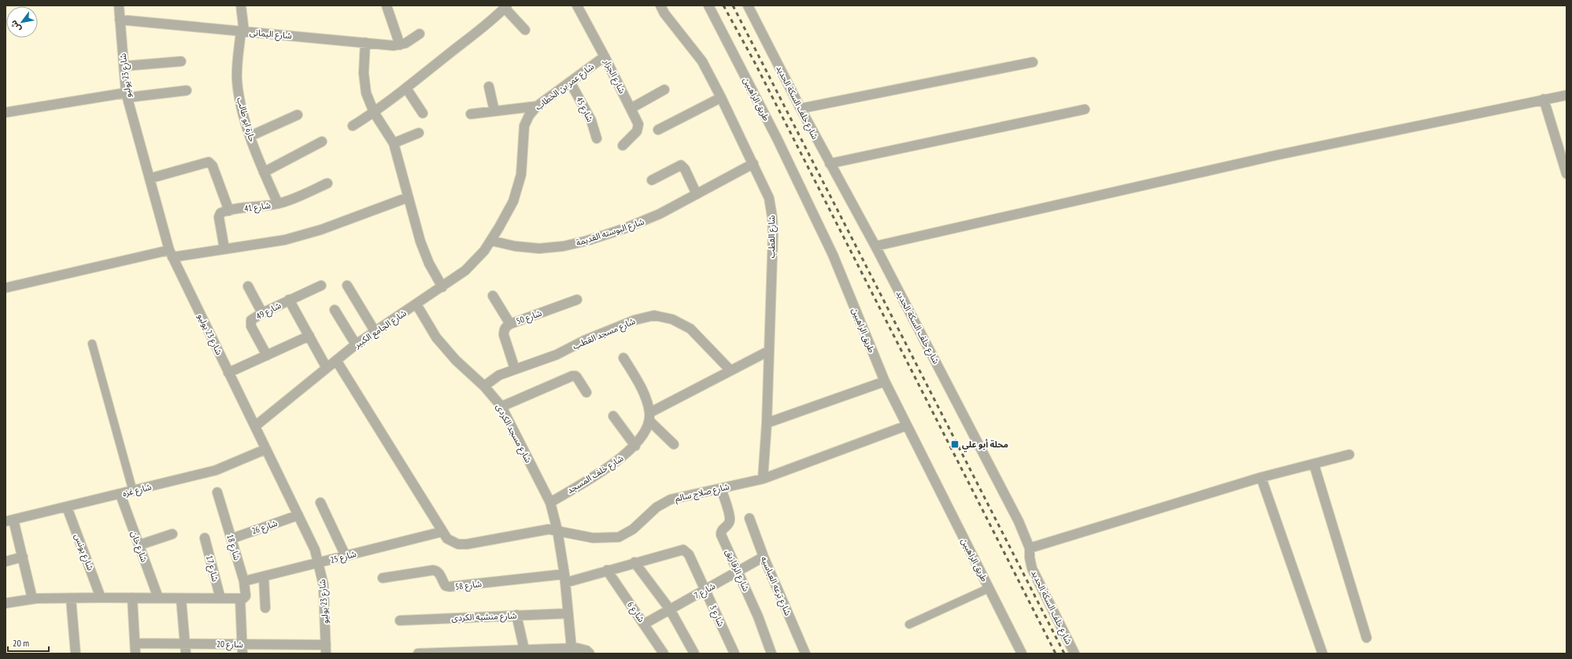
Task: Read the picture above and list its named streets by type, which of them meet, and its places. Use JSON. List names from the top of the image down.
{
  "streets": {
    "street": [
      "شارع اليمانى",
      "شارع 23 يوليو",
      "شارع الجزار",
      "شارع عمر بن الخطاب",
      "طريق الراهبين",
      "شارع خلف السكة الحديد",
      "شارع 45",
      "حارة ابو طالب",
      "شارع 41",
      "شارع البوسته القديمة",
      "شارع القطب",
      "شارع 49",
      "شارع 50",
      "شارع الجامع الكبير",
      "شارع مسجد القطب",
      "شارع مسجد الكردى",
      "شارع خلف المسجد",
      "شارع غزه",
      "شارع صلاح سالم",
      "شارع 26",
      "شارع خان",
      "شارع 18",
      "شارع يونس",
      "شارع 25",
      "شارع 17",
      "شارع الزقازيق",
      "شارع 58",
      "شارع ترعه العباسيه",
      "شارع 7",
      "شارع 6",
      "شارع 3",
      "شارع منشيه الكردى",
      "شارع 20"
    ]
  },
  "crossings": [
    ["شارع اليمانى", "شارع 23 يوليو"],
    ["شارع اليمانى", "حارة ابو طالب"],
    ["شارع 23 يوليو", "شارع الجامع الكبير"],
    ["شارع 23 يوليو", "شارع غزه"],
    ["شارع 23 يوليو", "شارع 26"],
    ["شارع 23 يوليو", "شارع 25"],
    ["شارع 23 يوليو", "شارع 20"],
    ["شارع الجزار", "شارع عمر بن الخطاب"],
    ["شارع عمر بن الخطاب", "شارع 45"],
    ["شارع عمر بن الخطاب", "شارع الجامع الكبير"],
    ["طريق الراهبين", "شارع صلاح سالم"],
    ["حارة ابو طالب", "شارع 41"],
    ["شارع البوسته القديمة", "شارع القطب"],
    ["شارع البوسته القديمة", "شارع الجامع الكبير"],
    ["شارع القطب", "شارع صلاح سالم"],
    ["شارع 50", "شارع مسجد القطب"],
    ["شارع الجامع الكبير", "شارع مسجد الكردى"],
    ["شارع مسجد القطب", "شارع مسجد الكردى"],
    ["شارع مسجد الكردى", "شارع خلف المسجد"],
    ["شارع مسجد الكردى", "شارع صلاح سالم"],
    ["شارع مسجد الكردى", "شارع 58"],
    ["شارع مسجد الكردى", "شارع منشيه الكردى"],
    ["شارع غزه", "شارع خان"],
    ["شارع غزه", "شارع يونس"],
    ["شارع صلاح سالم", "شارع 25"],
    ["شارع صلاح سالم", "شارع الزقازيق"],
    ["شارع 26", "شارع 18"],
    ["شارع 18", "شارع 25"],
    ["شارع الزقازيق", "شارع 7"],
    ["شارع ترعه العباسيه", "شارع 7"],
    ["شارع 7", "شارع 6"],
    ["شارع 7", "شارع 3"]
  ],
  "places": {
    "transit": ["محلة أبو علي"]
  },
  "scale_bar": "20 m",
  "north": "bottom left"
}
